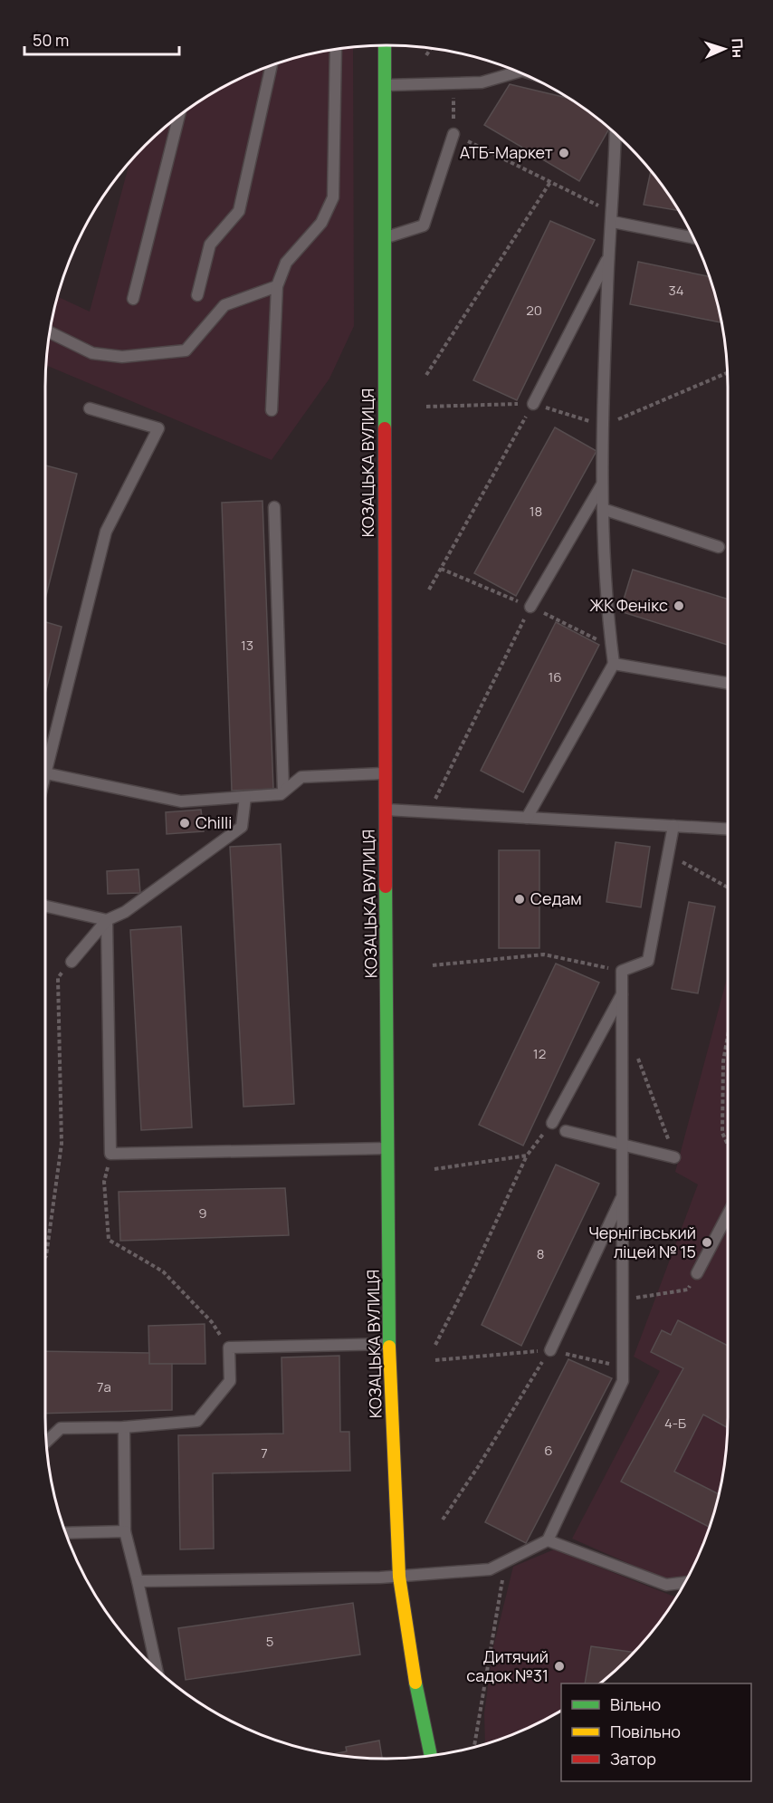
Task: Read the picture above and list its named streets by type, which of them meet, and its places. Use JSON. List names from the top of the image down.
{
  "streets": {
    "main road": ["КОЗАЦЬКА ВУЛИЦЯ"]
  },
  "places": [
    "АТБ-Маркет",
    "ЖК Фенікс",
    "Chilli",
    "Седам",
    "Чернігівський ліцей № 15",
    "Дитячий садок №31"
  ],
  "house_numbers": [
    "34",
    "20",
    "18",
    "13",
    "16",
    "12",
    "9",
    "8",
    "7а",
    "4-Б",
    "6",
    "7",
    "5"
  ],
  "legend": ["Вільно", "Повільно", "Затор"],
  "scale_bar": "50 m",
  "north": "right"
}
